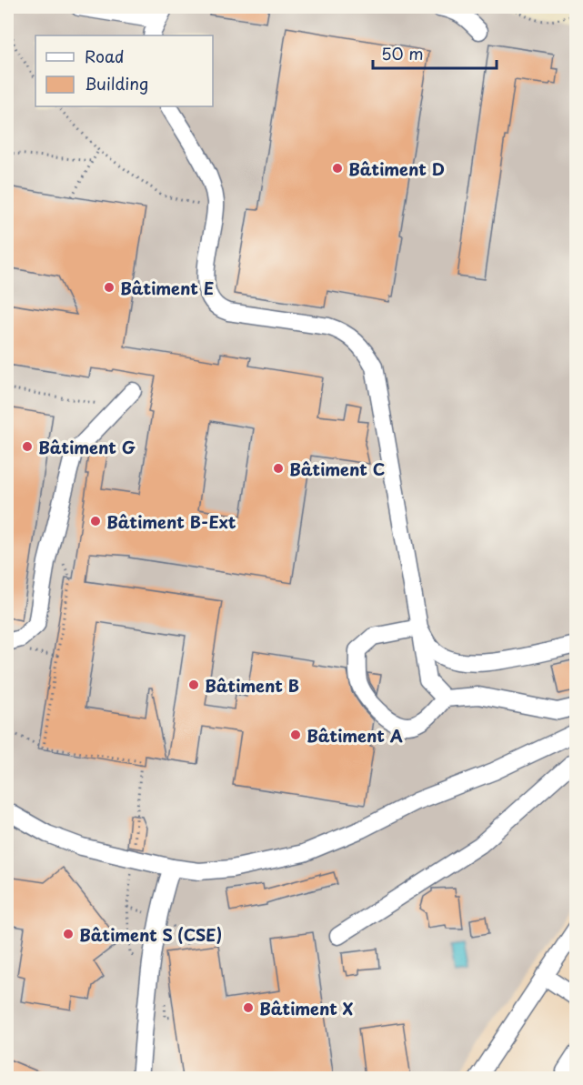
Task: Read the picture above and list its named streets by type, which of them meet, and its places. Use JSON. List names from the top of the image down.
{
  "places": [
    "Bâtiment D",
    "Bâtiment E",
    "Bâtiment G",
    "Bâtiment C",
    "Bâtiment B-Ext",
    "Bâtiment B",
    "Bâtiment A",
    "Bâtiment S (CSE)",
    "Bâtiment X"
  ],
  "legend": ["Road", "Building"],
  "scale_bar": "50 m"
}
